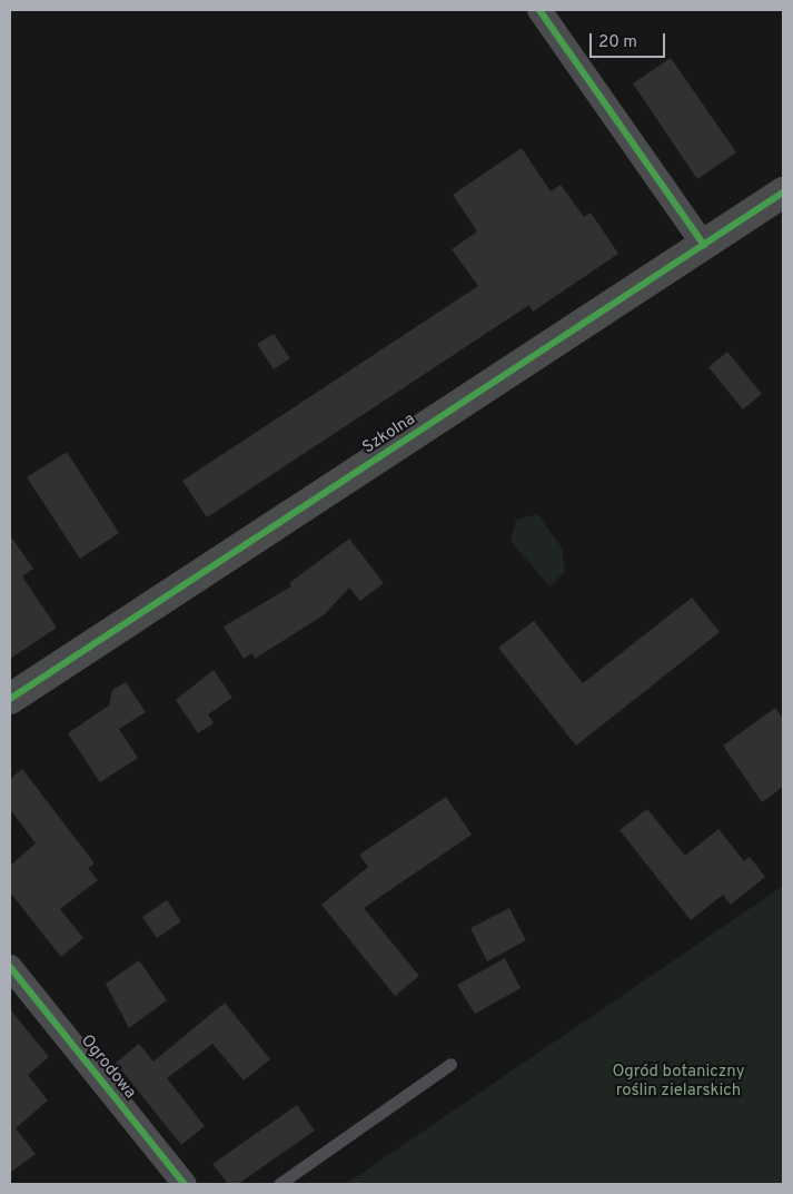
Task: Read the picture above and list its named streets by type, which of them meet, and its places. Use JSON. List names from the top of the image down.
{
  "streets": {
    "street": ["Szkolna", "Ogrodowa"]
  },
  "parks": ["Ogród botaniczny roślin zielarskich"],
  "scale_bar": "20 m"
}
